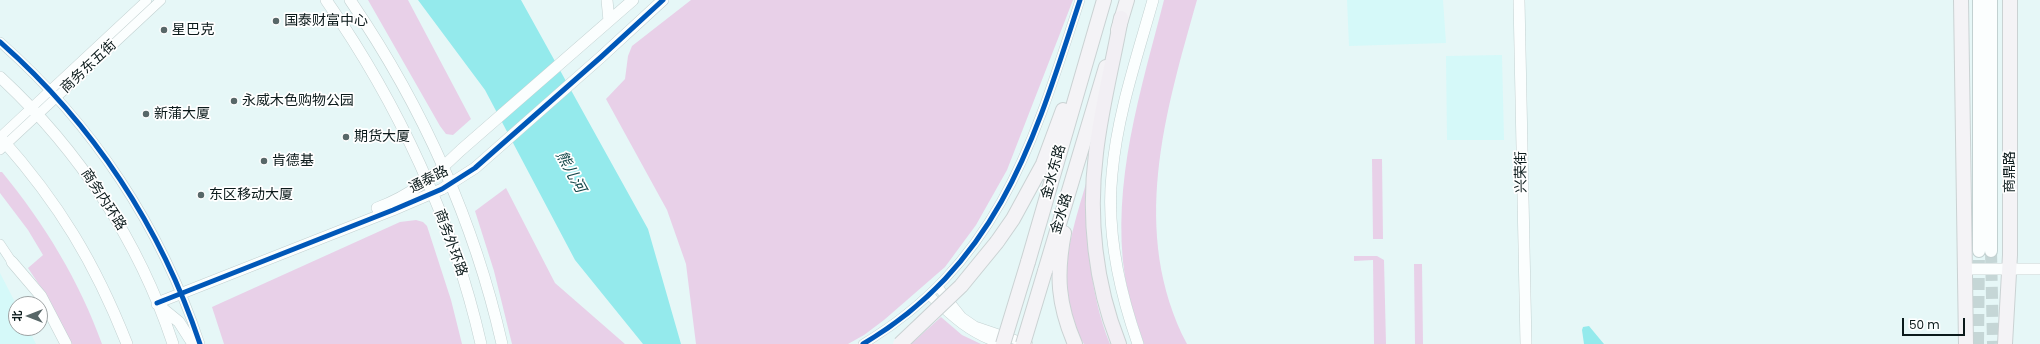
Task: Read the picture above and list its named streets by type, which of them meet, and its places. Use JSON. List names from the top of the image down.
{
  "streets": {
    "main road": ["金水东路", "商鼎路", "金水路"],
    "street": [
      "商务东五街",
      "兴荣街",
      "通泰路",
      "商务内环路",
      "商务外环路"
    ]
  },
  "crossings": [
    ["商务东五街", "商务内环路"],
    ["金水东路", "金水路"],
    ["通泰路", "商务内环路"],
    ["通泰路", "商务外环路"]
  ],
  "water": ["熊儿河"],
  "places": [
    "国泰财富中心",
    "星巴克",
    "永威木色购物公园",
    "新蒲大厦",
    "期货大厦",
    "肯德基",
    "东区移动大厦"
  ],
  "scale_bar": "50 m",
  "north": "left"
}
